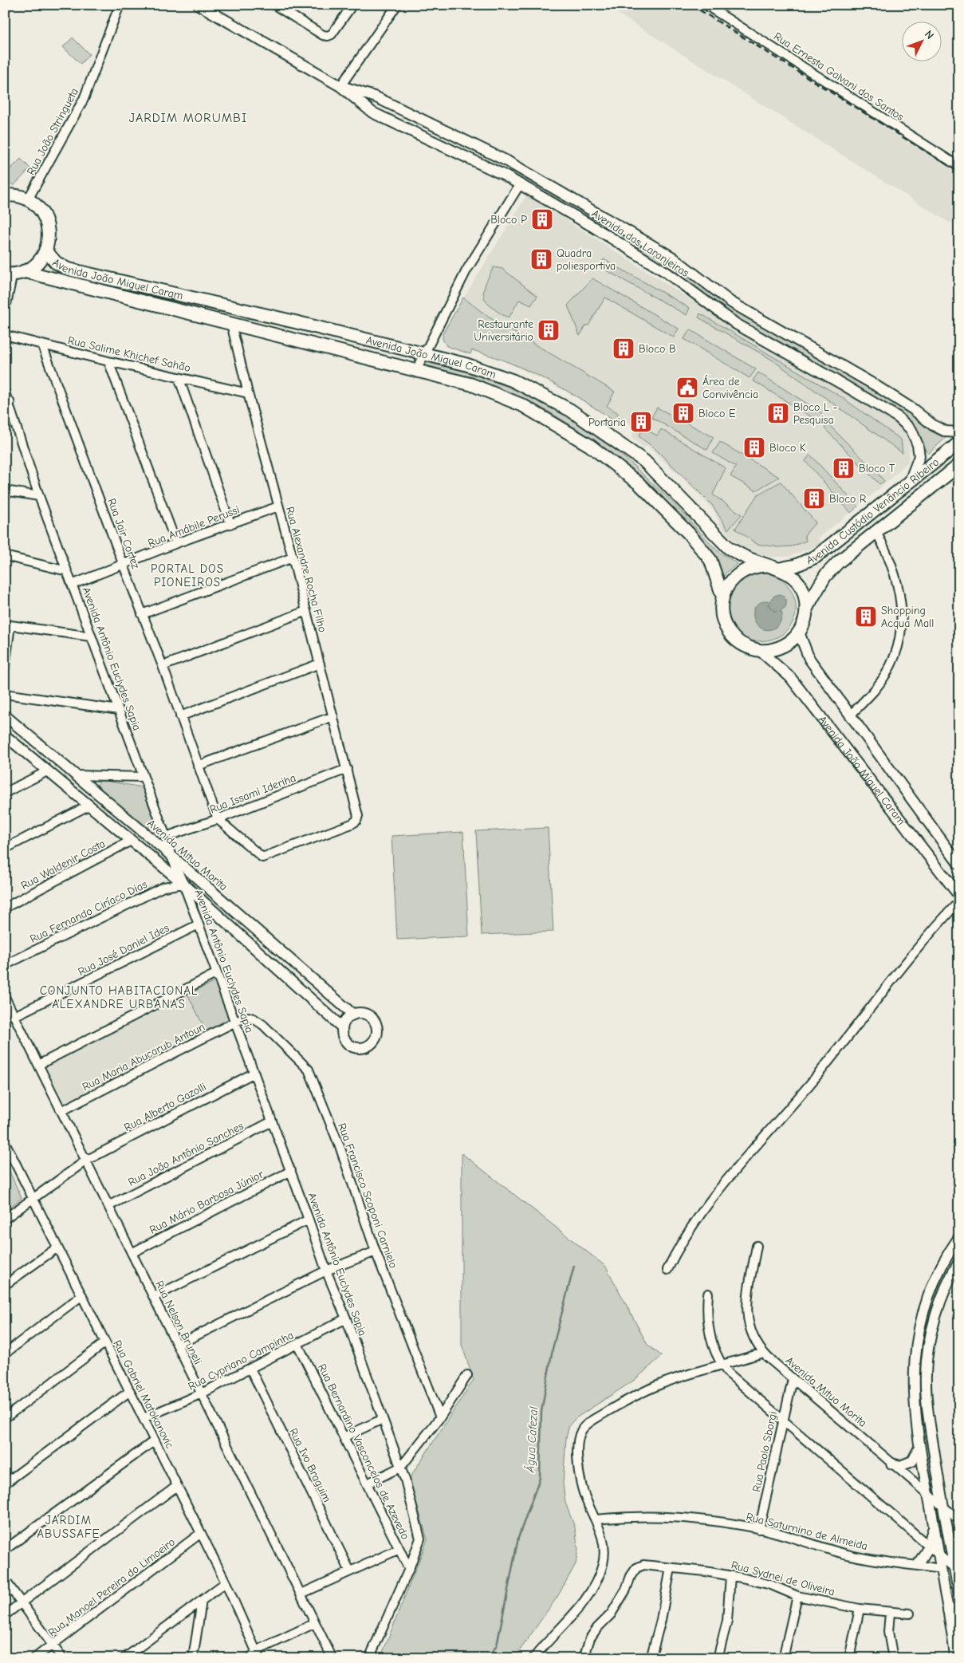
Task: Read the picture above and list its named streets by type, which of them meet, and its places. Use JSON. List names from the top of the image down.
{
  "streets": {
    "main road": ["Avenida João Miguel Caram", "Avenida Custódio Venâncio Ribeiro"],
    "street": [
      "Rua Ernesta Galvani dos Santos",
      "Rua João Stringueta",
      "Avenida das Laranjeiras",
      "Rua Salime Khichef Sahão",
      "Rua Amábile Perussi",
      "Rua Jair Cortez",
      "Rua Alexandre Rocha Filho",
      "Avenida Antônio Euclydes Sapia",
      "Rua Issami Ideriha",
      "Avenida Mituo Morita",
      "Rua Waldenir Costa",
      "Rua Fernando Ciríaco Dias",
      "Rua José Daniel Ides",
      "Rua Maria Abucarub Antoun",
      "Rua Alberto Gazolli",
      "Rua João Antônio Sanches",
      "Rua Francisco Scoponi Carnielo",
      "Rua Mário Barbosa Júnior",
      "Rua Nelson Bruneli",
      "Rua Cypriano Campinha",
      "Rua Gabriel Matokanovic",
      "Rua Bernardino Vasconcelos de Azevedo",
      "Rua Paolo Sborgi",
      "Rua Ivo Braguim",
      "Rua Saturnino de Almeida",
      "Rua Sydnei de Oliveira",
      "Rua Manoel Pereira do Limoeiro"
    ]
  },
  "crossings": [
    ["Avenida das Laranjeiras", "Avenida Custódio Venâncio Ribeiro"],
    ["Avenida João Miguel Caram", "Avenida Custódio Venâncio Ribeiro"],
    ["Avenida João Miguel Caram", "Rua Alexandre Rocha Filho"],
    ["Rua Salime Khichef Sahão", "Rua Jair Cortez"],
    ["Rua Salime Khichef Sahão", "Rua Alexandre Rocha Filho"],
    ["Rua Amábile Perussi", "Rua Jair Cortez"],
    ["Rua Amábile Perussi", "Rua Alexandre Rocha Filho"],
    ["Rua Amábile Perussi", "Avenida Antônio Euclydes Sapia"],
    ["Rua Jair Cortez", "Rua Alexandre Rocha Filho"],
    ["Rua Jair Cortez", "Rua Issami Ideriha"],
    ["Rua Alexandre Rocha Filho", "Rua Issami Ideriha"],
    ["Avenida Antônio Euclydes Sapia", "Rua Issami Ideriha"],
    ["Avenida Antônio Euclydes Sapia", "Avenida Mituo Morita"],
    ["Avenida Antônio Euclydes Sapia", "Rua Fernando Ciríaco Dias"],
    ["Avenida Antônio Euclydes Sapia", "Rua José Daniel Ides"],
    ["Avenida Antônio Euclydes Sapia", "Rua Maria Abucarub Antoun"],
    ["Avenida Antônio Euclydes Sapia", "Rua Alberto Gazolli"],
    ["Avenida Antônio Euclydes Sapia", "Rua João Antônio Sanches"],
    ["Avenida Antônio Euclydes Sapia", "Rua Francisco Scoponi Carnielo"],
    ["Avenida Antônio Euclydes Sapia", "Rua Mário Barbosa Júnior"],
    ["Avenida Antônio Euclydes Sapia", "Rua Cypriano Campinha"],
    ["Avenida Antônio Euclydes Sapia", "Rua Bernardino Vasconcelos de Azevedo"],
    ["Avenida Mituo Morita", "Rua Paolo Sborgi"],
    ["Rua José Daniel Ides", "Rua Nelson Bruneli"],
    ["Rua Maria Abucarub Antoun", "Rua Francisco Scoponi Carnielo"],
    ["Rua Maria Abucarub Antoun", "Rua Nelson Bruneli"],
    ["Rua Alberto Gazolli", "Rua Nelson Bruneli"],
    ["Rua Alberto Gazolli", "Rua Gabriel Matokanovic"],
    ["Rua João Antônio Sanches", "Rua Nelson Bruneli"],
    ["Rua Mário Barbosa Júnior", "Rua Nelson Bruneli"],
    ["Rua Nelson Bruneli", "Rua Cypriano Campinha"],
    ["Rua Cypriano Campinha", "Rua Gabriel Matokanovic"],
    ["Rua Cypriano Campinha", "Rua Bernardino Vasconcelos de Azevedo"],
    ["Rua Cypriano Campinha", "Rua Ivo Braguim"],
    ["Rua Gabriel Matokanovic", "Rua Manoel Pereira do Limoeiro"],
    ["Rua Paolo Sborgi", "Rua Saturnino de Almeida"]
  ],
  "districts": [
    "JARDIM MORUMBI",
    "PORTAL DOS PIONEIROS",
    "CONJUNTO HABITACIONAL ALEXANDRE URBANAS",
    "JARDIM ABUSSAFE"
  ],
  "water": ["Água Cafezal"],
  "places": {
    "building": [
      "Bloco P",
      "Quadra poliesportiva",
      "Restaurante Universitário",
      "Bloco B",
      "Bloco E",
      "Bloco L - Pesquisa",
      "Portaria",
      "Bloco K",
      "Bloco T",
      "Bloco R",
      "Shopping Acqua Mall"
    ],
    "public building": ["Área de Convivência"]
  },
  "north": "top right"
}
